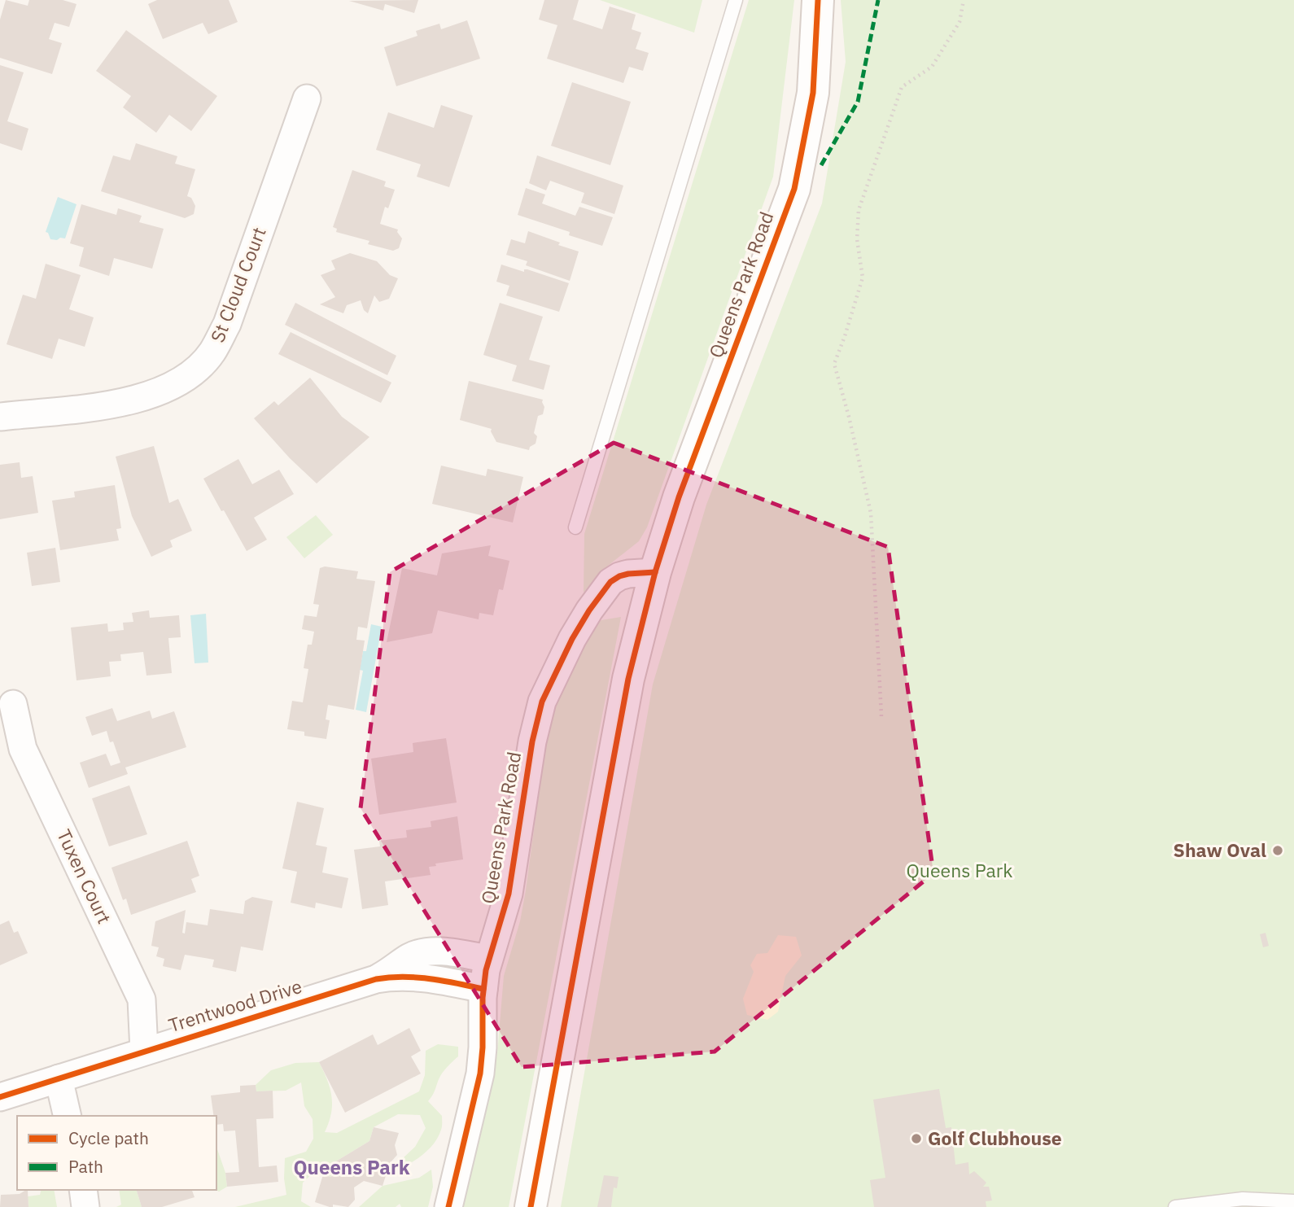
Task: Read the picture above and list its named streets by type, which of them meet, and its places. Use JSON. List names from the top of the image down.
{
  "streets": {
    "main road": ["Queens Park Road"],
    "street": ["St Cloud Court", "Tuxen Court", "Trentwood Drive"]
  },
  "crossings": [
    ["Queens Park Road", "Trentwood Drive"],
    ["Tuxen Court", "Trentwood Drive"]
  ],
  "districts": ["Queens Park"],
  "parks": ["Queens Park"],
  "places": ["Shaw Oval", "Golf Clubhouse"],
  "legend": ["Cycle path", "Path"]
}
